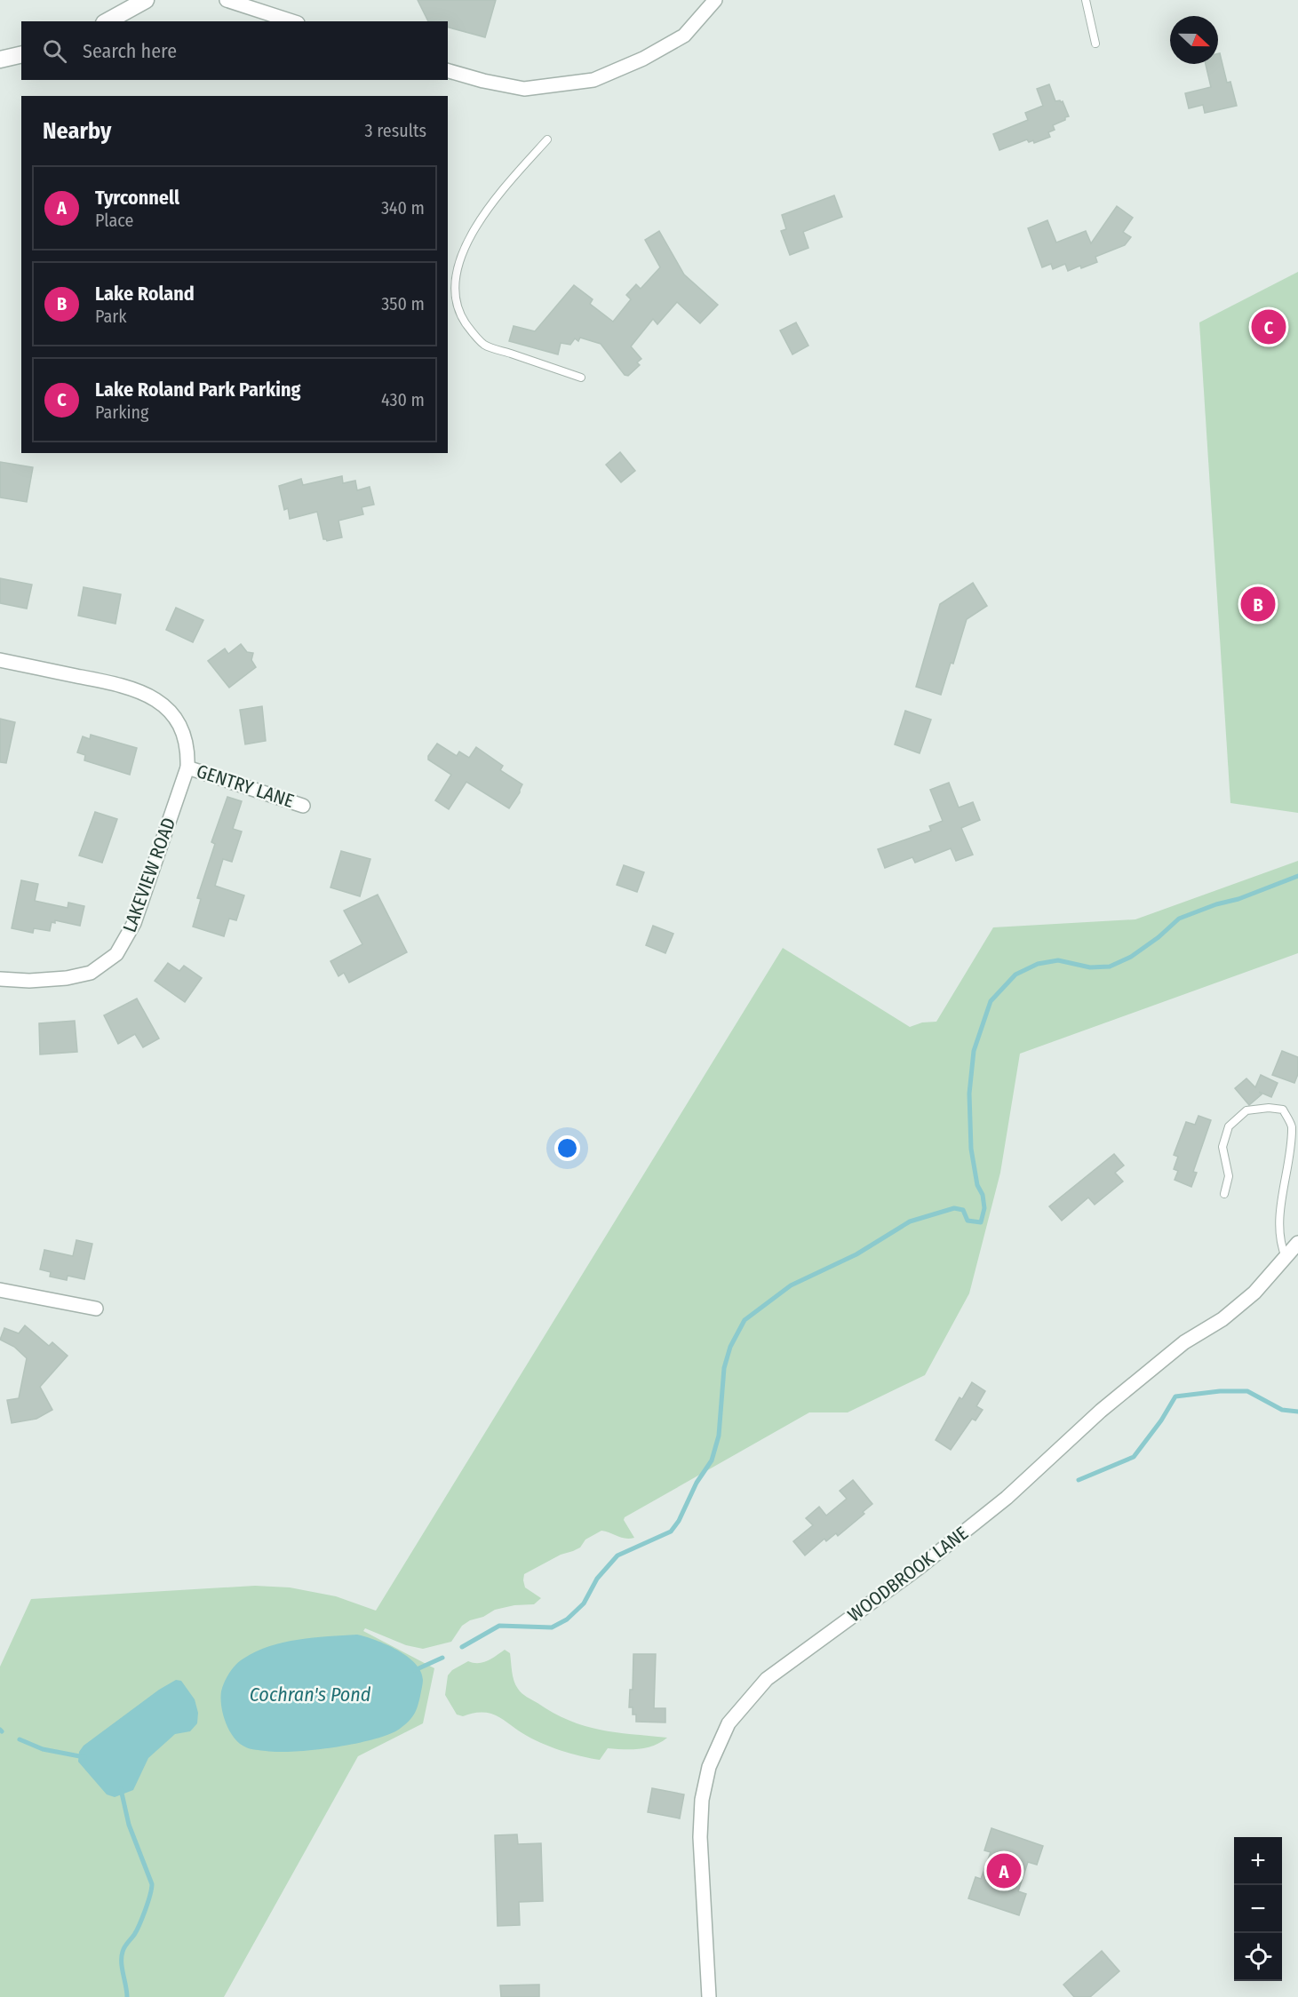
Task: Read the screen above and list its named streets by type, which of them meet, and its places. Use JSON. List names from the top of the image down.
{
  "streets": {
    "street": ["GENTRY LANE", "LAKEVIEW ROAD", "WOODBROOK LANE"]
  },
  "crossings": [
    ["GENTRY LANE", "LAKEVIEW ROAD"]
  ],
  "water": ["Cochran's Pond"],
  "north": "right",
  "page": {
    "search": "Search here",
    "heading": ["Nearby", "3 results"],
    "list": [
      {
        "mark": "A",
        "name": "Tyrconnell",
        "note": "Place",
        "value": "340 m"
      },
      {
        "mark": "B",
        "name": "Lake Roland",
        "note": "Park",
        "value": "350 m"
      },
      {
        "mark": "C",
        "name": "Lake Roland Park Parking",
        "note": "Parking",
        "value": "430 m"
      }
    ],
    "pins": ["C", "B", "A"],
    "map_buttons": ["+", "−"]
  }
}
